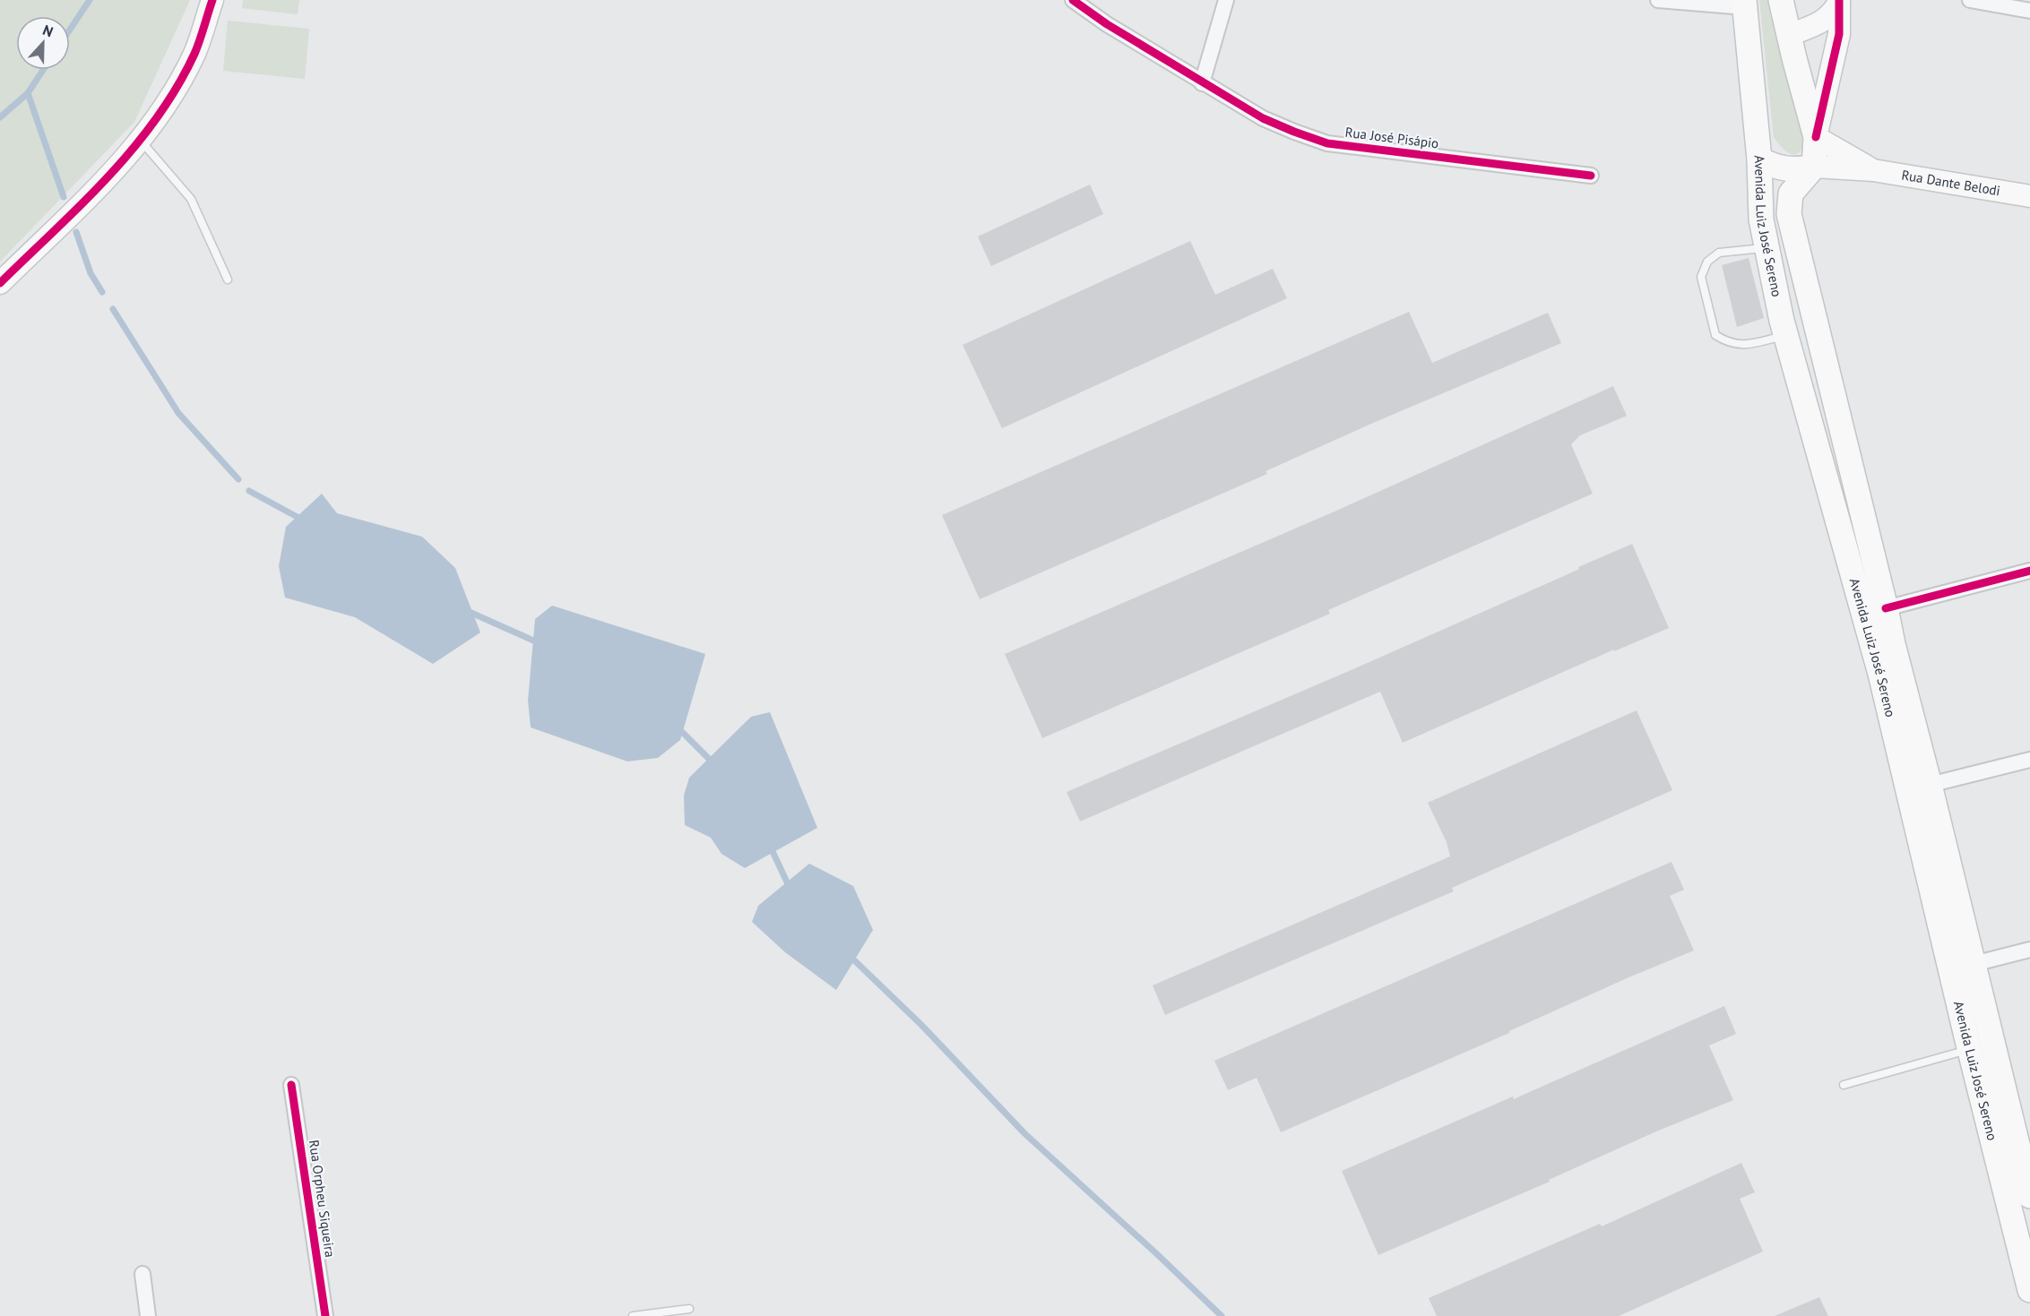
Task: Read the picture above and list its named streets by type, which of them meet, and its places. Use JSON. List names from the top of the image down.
{
  "streets": {
    "main road": ["Avenida Luiz José Sereno"],
    "street": ["Rua José Pisápio", "Rua Dante Belodi", "Rua Orpheu Siqueira"]
  },
  "north": "top"
}
